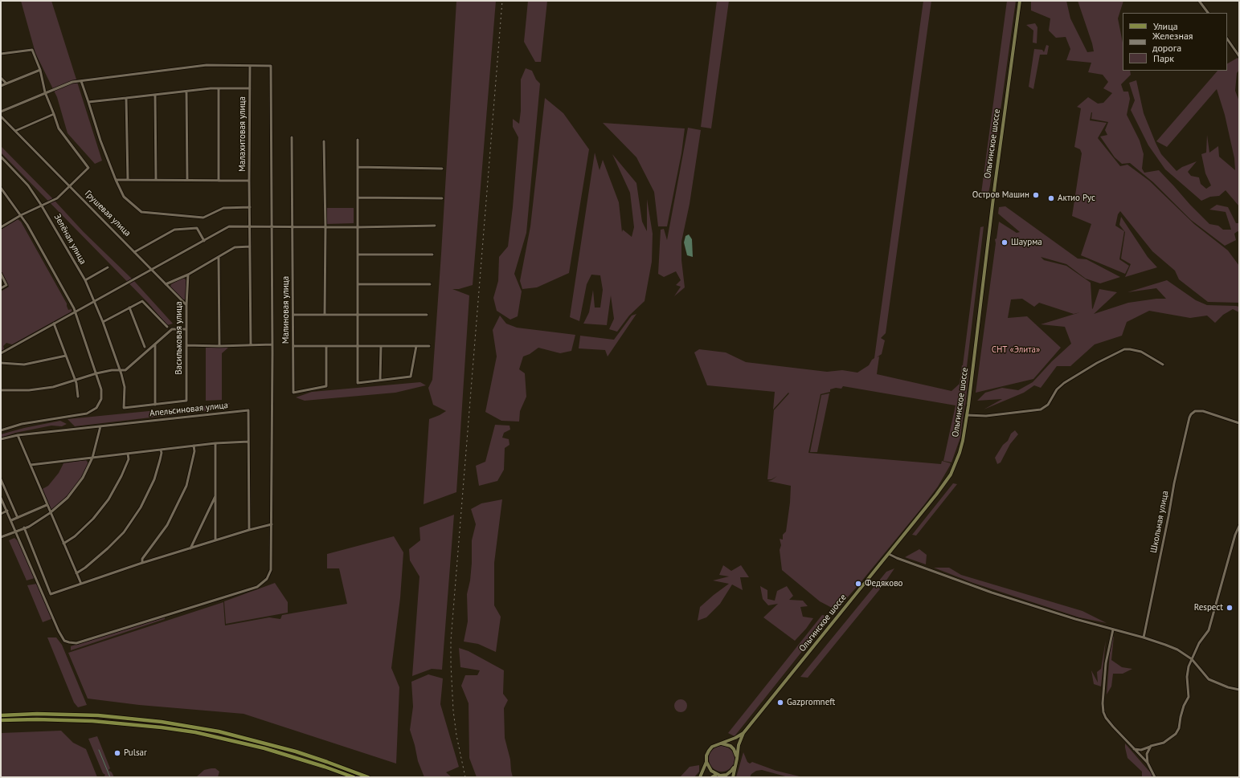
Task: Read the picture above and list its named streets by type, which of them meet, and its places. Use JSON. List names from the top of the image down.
{
  "streets": {
    "main road": ["Ольгинское шоссе"],
    "street": [
      "Малахитовая улица",
      "Грушевая улица",
      "Зелёная улица",
      "Малиновая улица",
      "Васильковая улица",
      "Апельсиновая улица",
      "Школьная улица"
    ]
  },
  "crossings": [
    ["Грушевая улица", "Васильковая улица"]
  ],
  "parks": ["СНТ «Элита»"],
  "places": [
    "Остров Машин",
    "Актио Рус",
    "Шаурма",
    "Федяково",
    "Respect",
    "Gazpromneft",
    "Pulsar"
  ],
  "legend": ["Улица", "Железная дорога", "Парк"]
}
